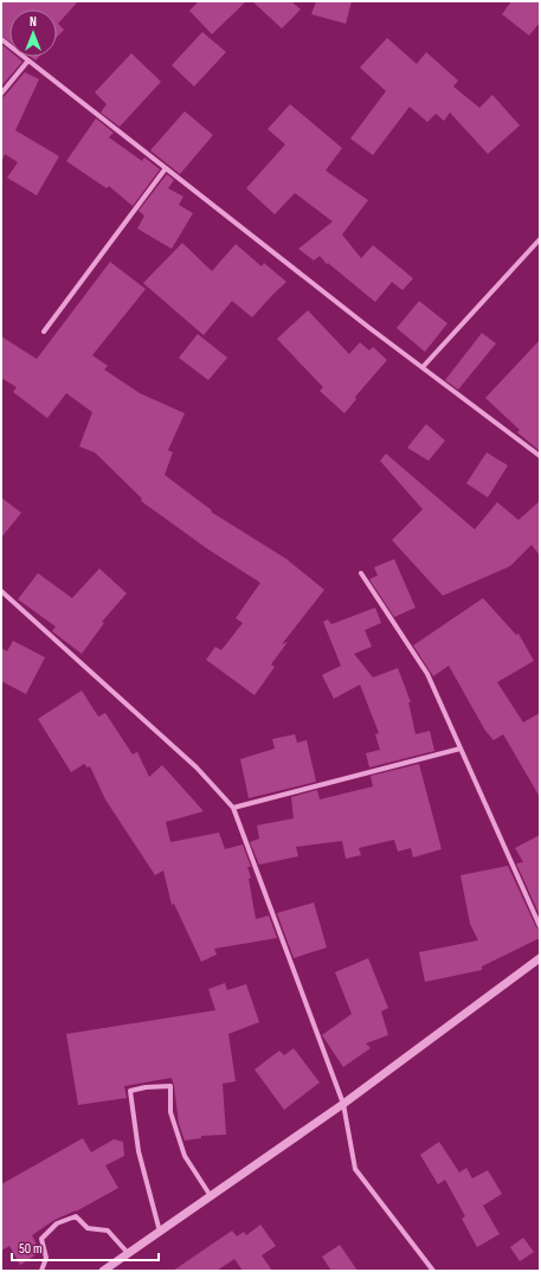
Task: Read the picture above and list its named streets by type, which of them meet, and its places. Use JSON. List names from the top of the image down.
{
  "scale_bar": "50 m",
  "north": "top"
}
